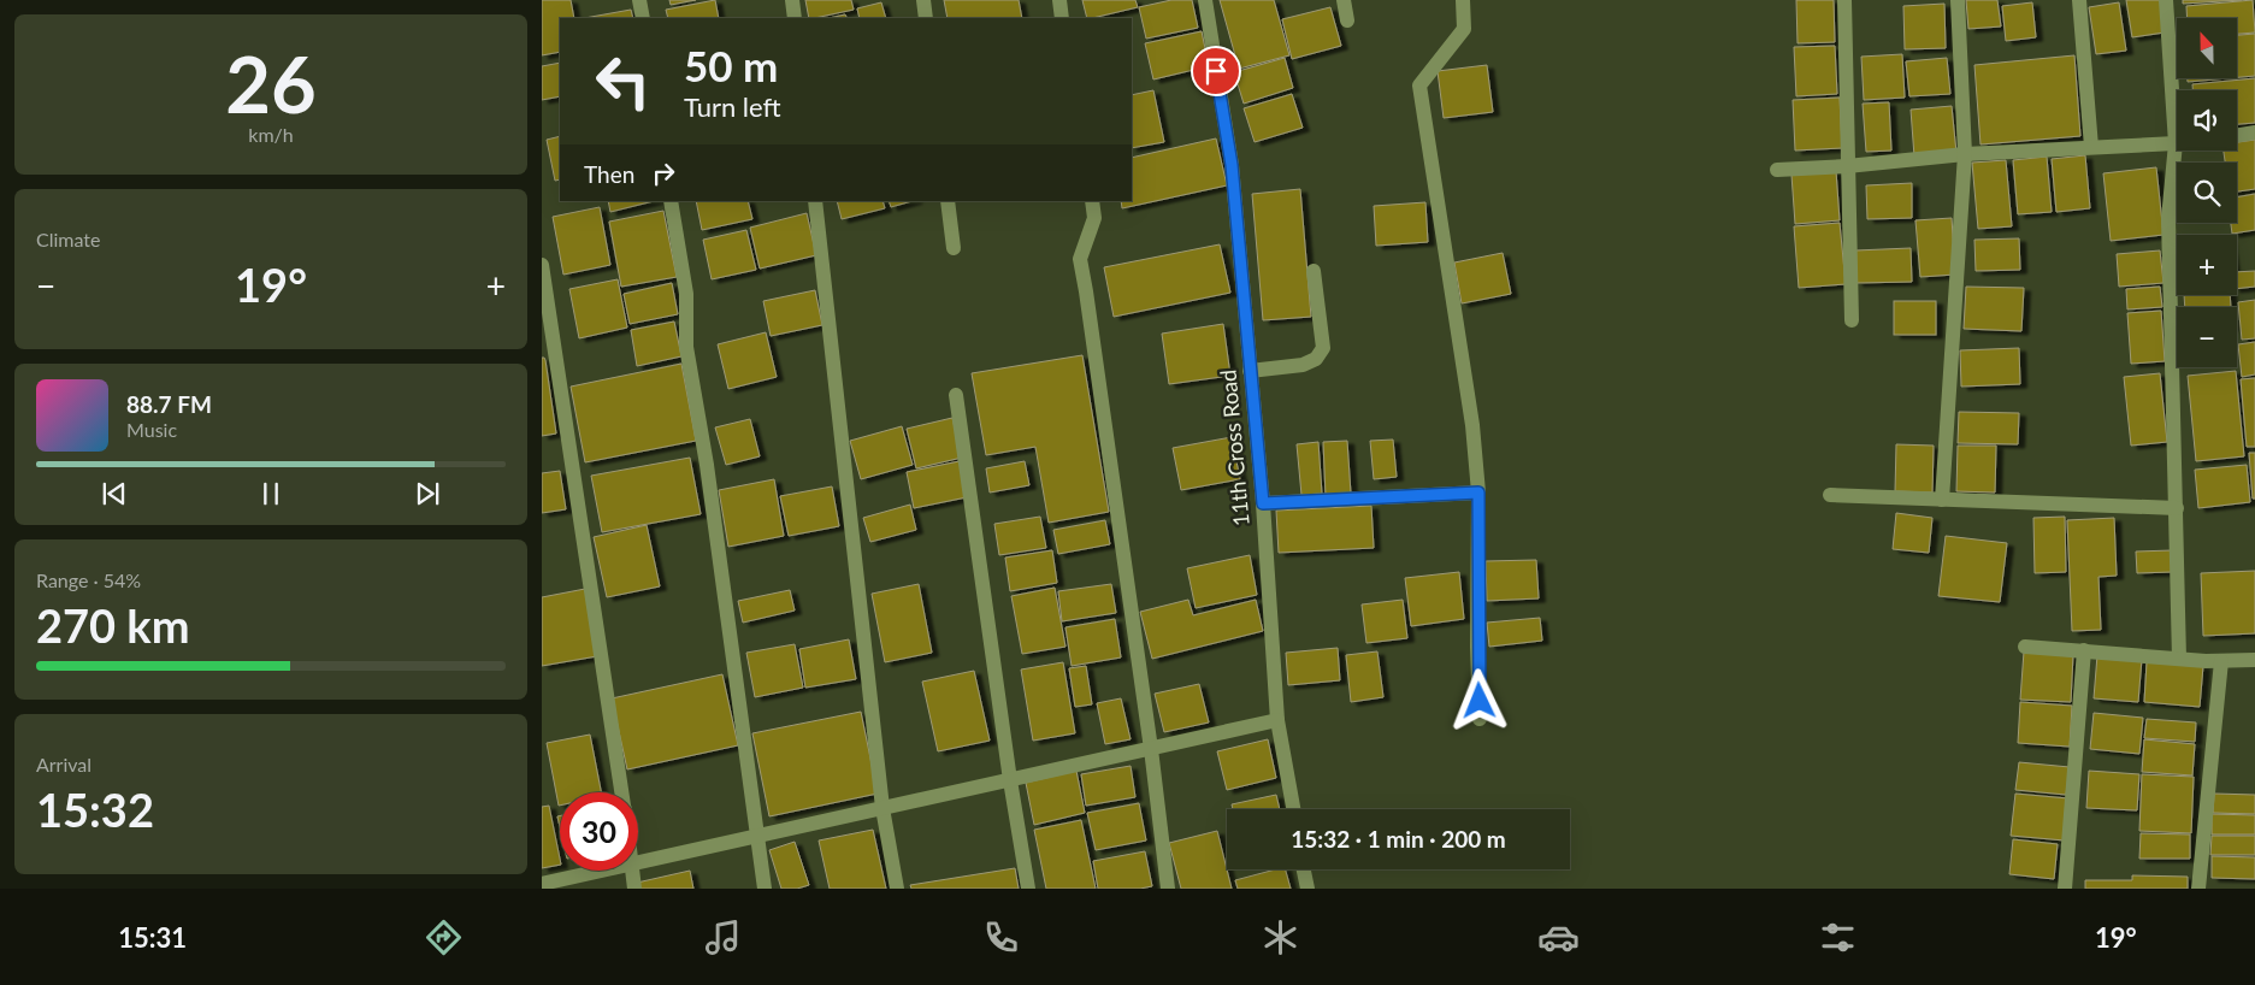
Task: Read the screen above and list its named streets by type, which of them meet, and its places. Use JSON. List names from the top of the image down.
{
  "streets": {
    "street": ["11th Cross Road"]
  },
  "north": "top",
  "page": {
    "tile": [
      ["26", "km/h"],
      "Climate",
      ["Range · 54%", "270 km"],
      ["Arrival", "15:32"]
    ],
    "map_buttons": ["+", "−"],
    "turn": ["50 m", "Turn left"],
    "then": "Then",
    "heat": ["−", "19°", "+"],
    "song": ["88.7 FM", "Music"],
    "limit": "30",
    "trip": "15:32 · 1 min · 200 m",
    "tabs": ["15:31", "19°"]
  }
}
